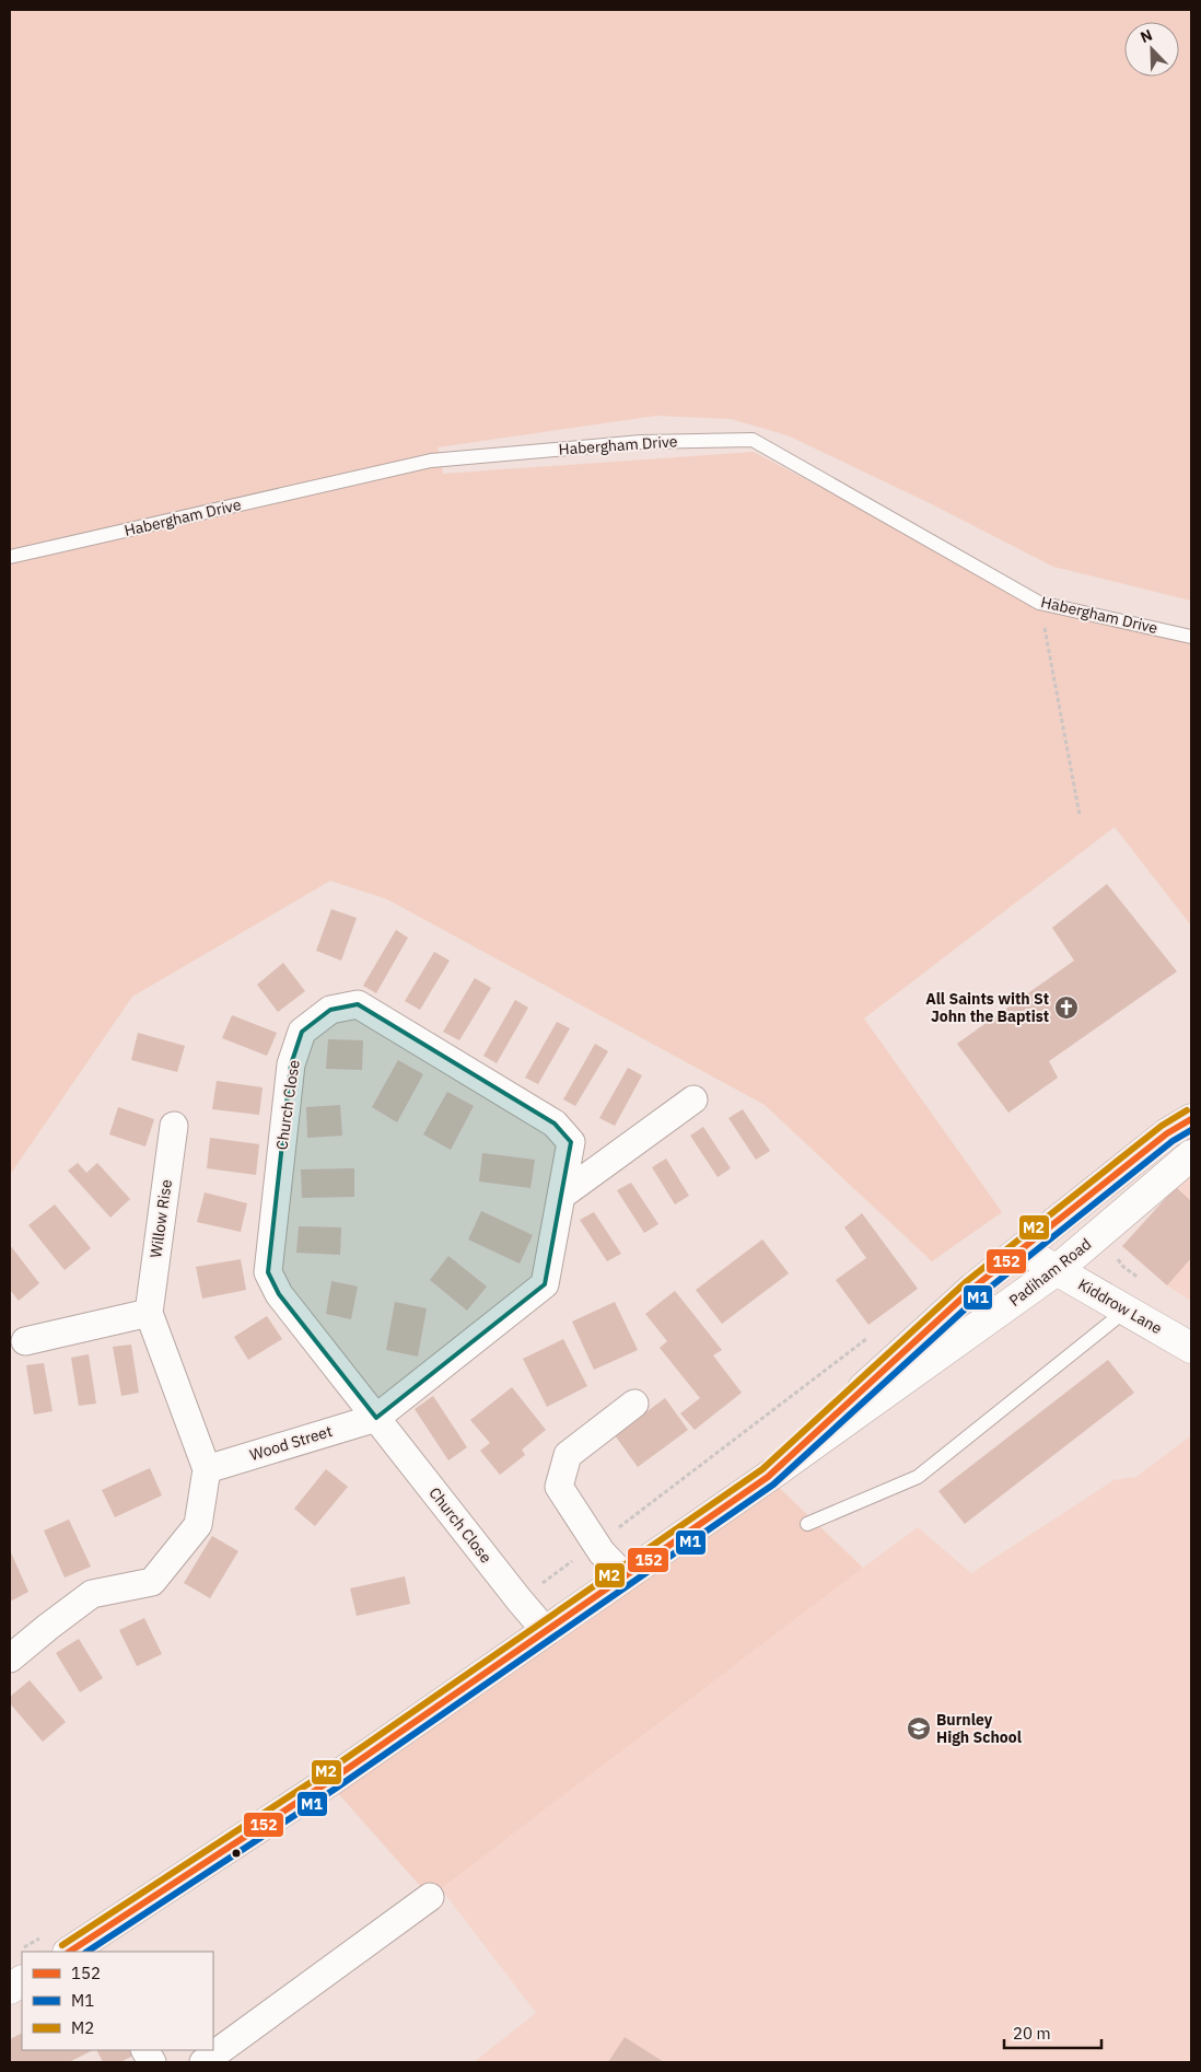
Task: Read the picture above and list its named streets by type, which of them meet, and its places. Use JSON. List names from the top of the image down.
{
  "streets": {
    "main road": ["Padiham Road", "Kiddrow Lane"],
    "street": ["Church Close", "Willow Rise", "Wood Street"],
    "lane": ["Habergham Drive"]
  },
  "crossings": [
    ["Church Close", "Padiham Road"],
    ["Church Close", "Wood Street"],
    ["Willow Rise", "Wood Street"],
    ["Padiham Road", "Kiddrow Lane"]
  ],
  "places": {
    "church": ["All Saints with St John the Baptist"],
    "school or university": ["Burnley High School"]
  },
  "lines": ["transit line M2", "transit line 152", "transit line M1"],
  "legend": ["152", "M1", "M2"],
  "scale_bar": "20 m",
  "north": "top left"
}
